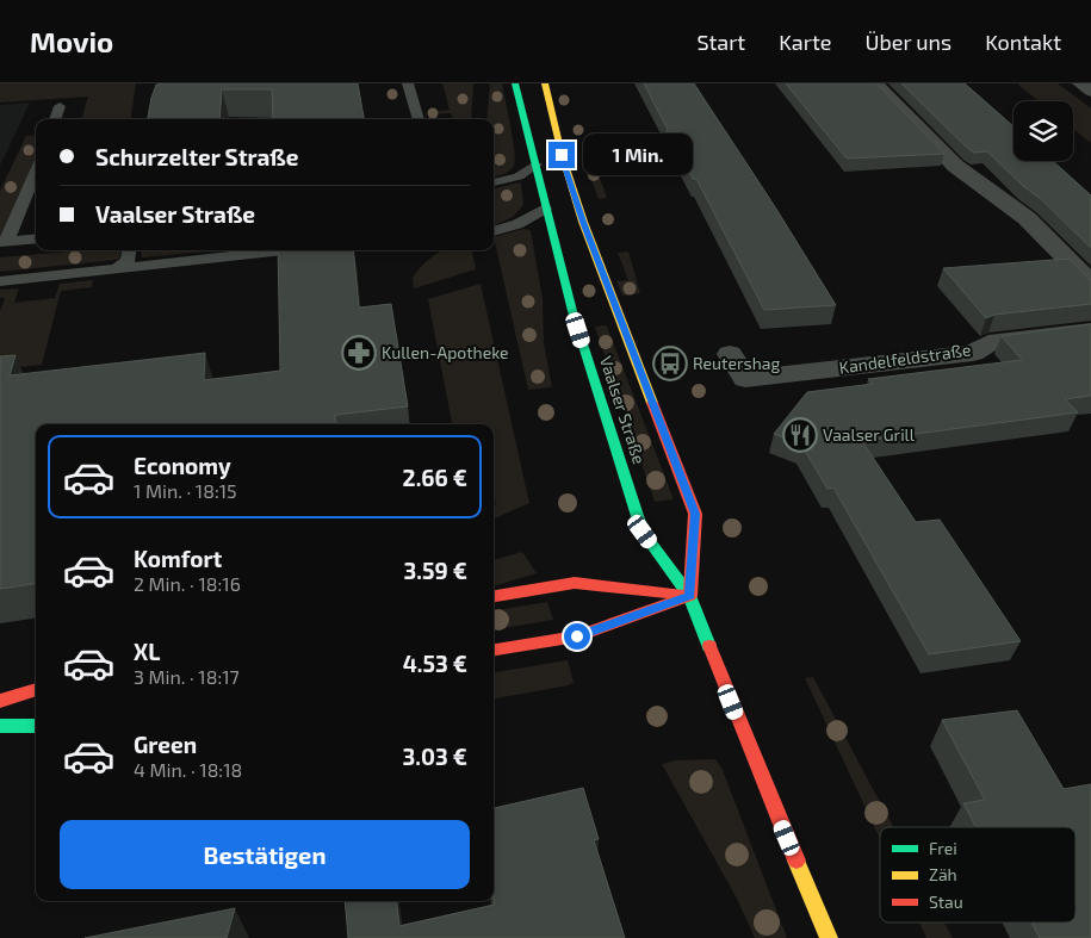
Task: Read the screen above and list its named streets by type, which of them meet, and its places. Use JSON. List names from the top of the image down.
{
  "streets": {
    "main road": ["Vaalser Straße"],
    "street": ["Kandelfeldstraße"]
  },
  "places": {
    "pharmacy": ["Kullen-Apotheke"],
    "bus stop": ["Reutershag"],
    "restaurant": ["Vaalser Grill"]
  },
  "legend": ["Frei", "Zäh", "Stau"],
  "page": {
    "header": "Movio",
    "nav": [
      "Start",
      "Karte",
      "Über uns",
      "Kontakt"
    ],
    "banner": ["Schurzelter Straße", "Vaalser Straße"],
    "bubble": "1 Min.",
    "list": [
      {
        "name": "Economy",
        "note": "1 Min. · 18:15",
        "value": "2.66 €"
      },
      {
        "name": "Komfort",
        "note": "2 Min. · 18:16",
        "value": "3.59 €"
      },
      {
        "name": "XL",
        "note": "3 Min. · 18:17",
        "value": "4.53 €"
      },
      {
        "name": "Green",
        "note": "4 Min. · 18:18",
        "value": "3.03 €"
      }
    ],
    "buttons": "Bestätigen"
  }
}
